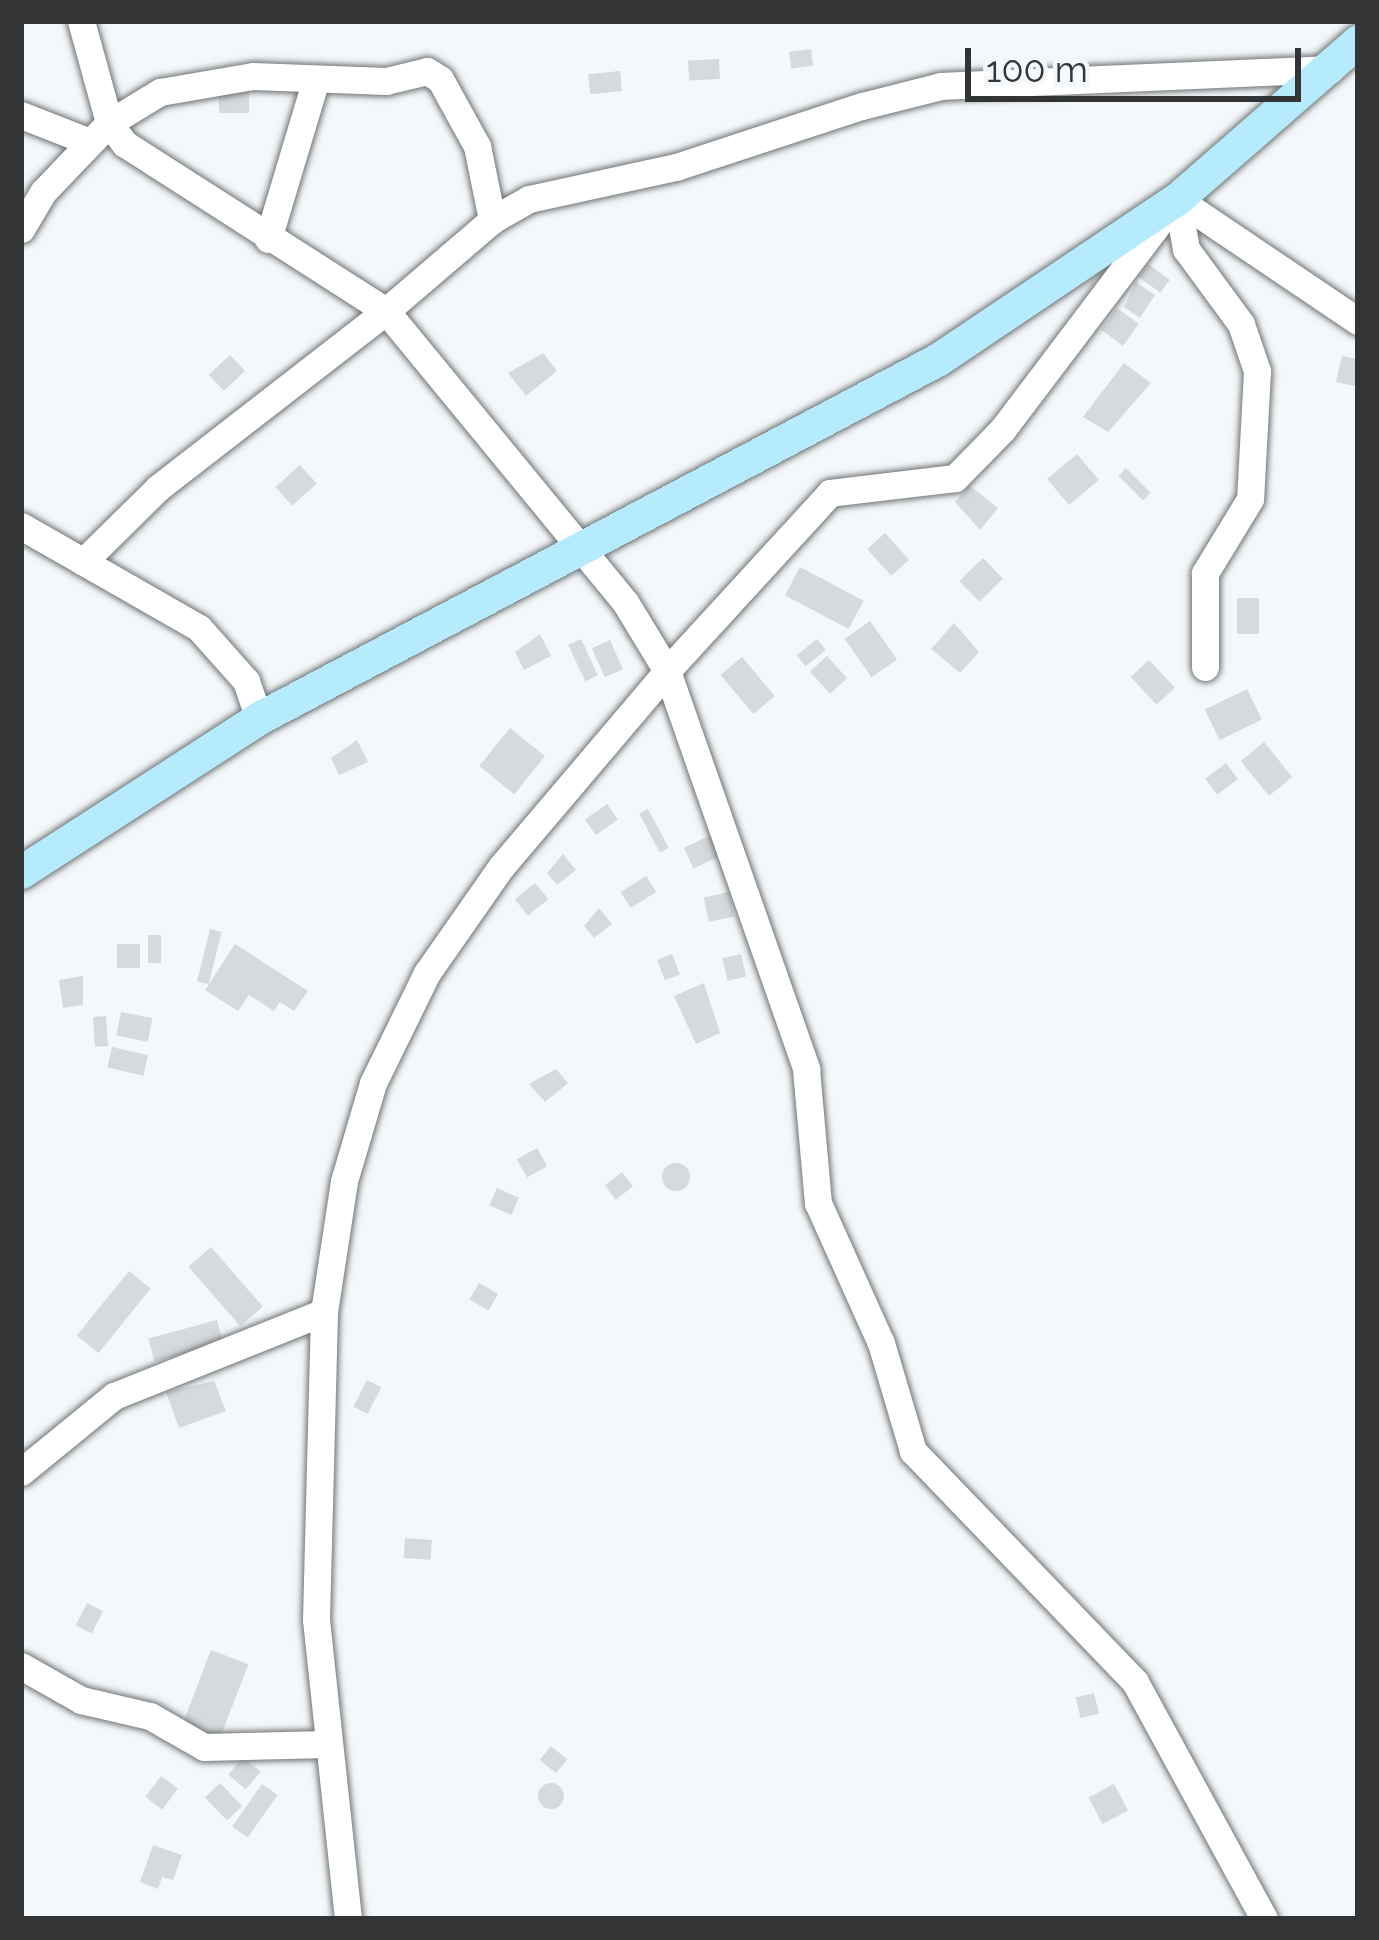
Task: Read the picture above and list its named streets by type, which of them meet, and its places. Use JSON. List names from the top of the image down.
{
  "scale_bar": "100 m"
}
